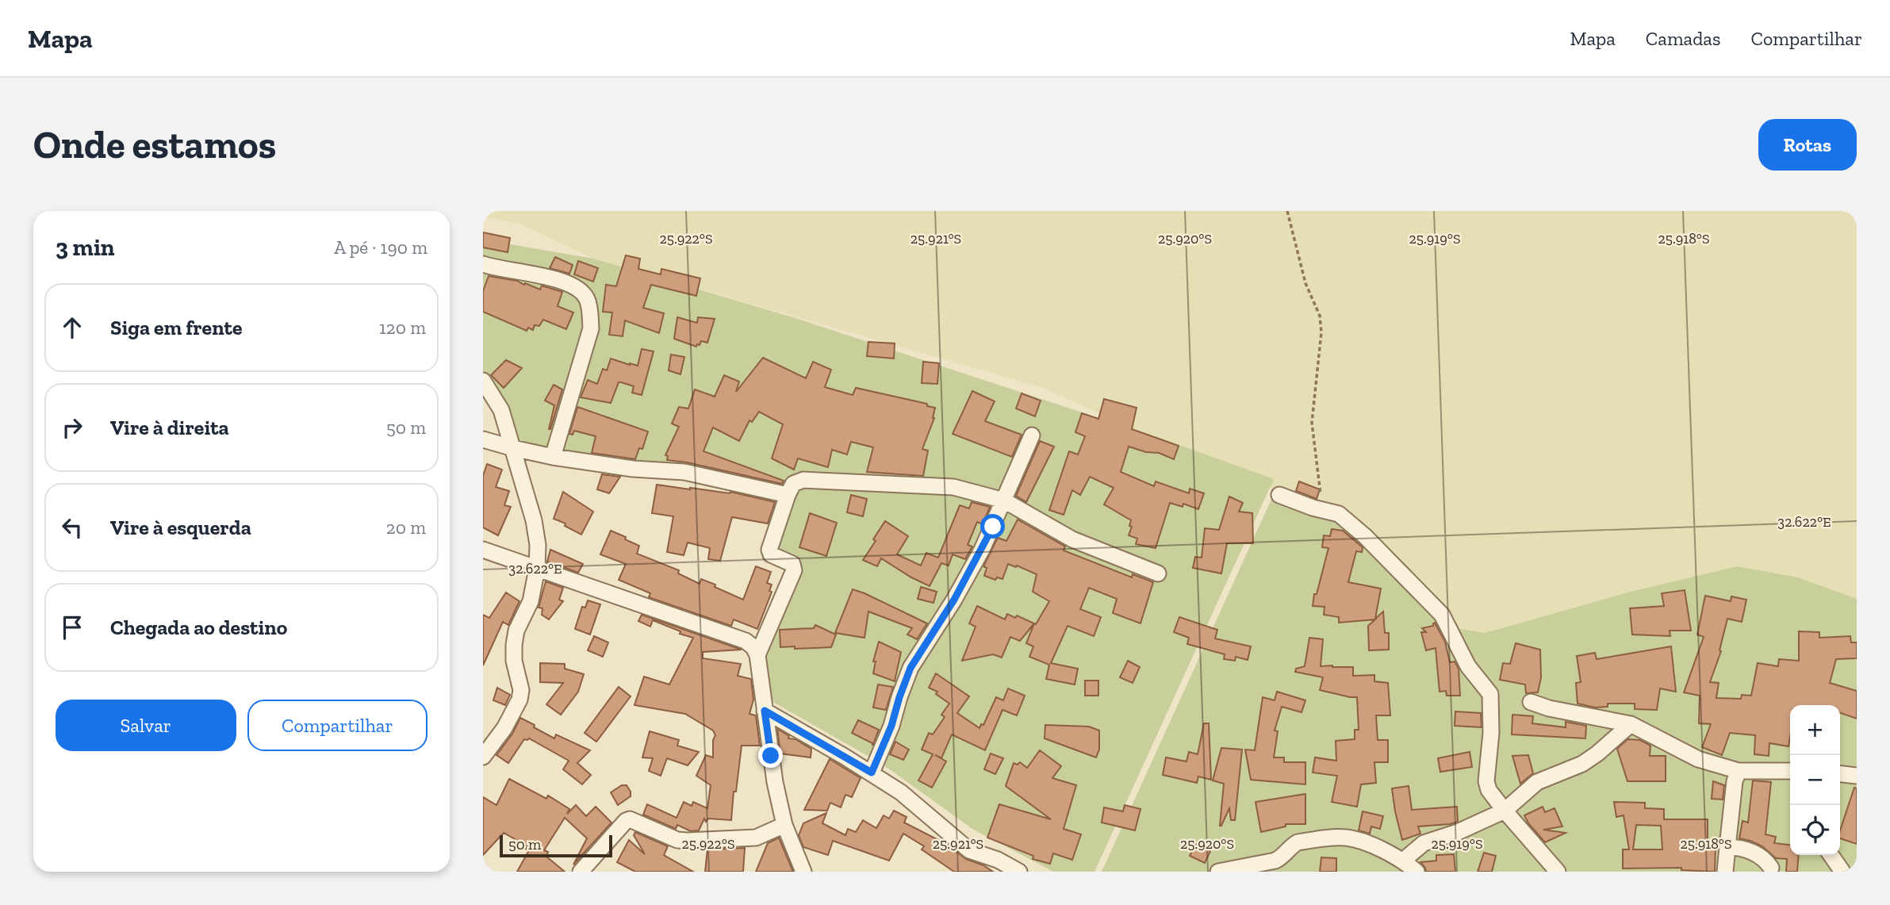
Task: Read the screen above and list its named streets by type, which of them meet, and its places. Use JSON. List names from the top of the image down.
{
  "scale_bar": "50 m",
  "page": {
    "header": "Mapa",
    "nav": ["Mapa", "Camadas", "Compartilhar"],
    "buttons": [
      "Rotas",
      ["Salvar", "Compartilhar"]
    ],
    "title": "Onde estamos",
    "heading": ["3 min", "A pé · 190 m"],
    "list": [
      ["Siga em frente", "120 m"],
      ["Vire à direita", "50 m"],
      ["Vire à esquerda", "20 m"],
      "Chegada ao destino"
    ],
    "map_buttons": ["+", "−"],
    "scale": "50 m"
  },
  "coordinates": [
    "25.922°S",
    "25.921°S",
    "25.920°S",
    "25.919°S",
    "25.918°S",
    "32.622°E"
  ]
}
